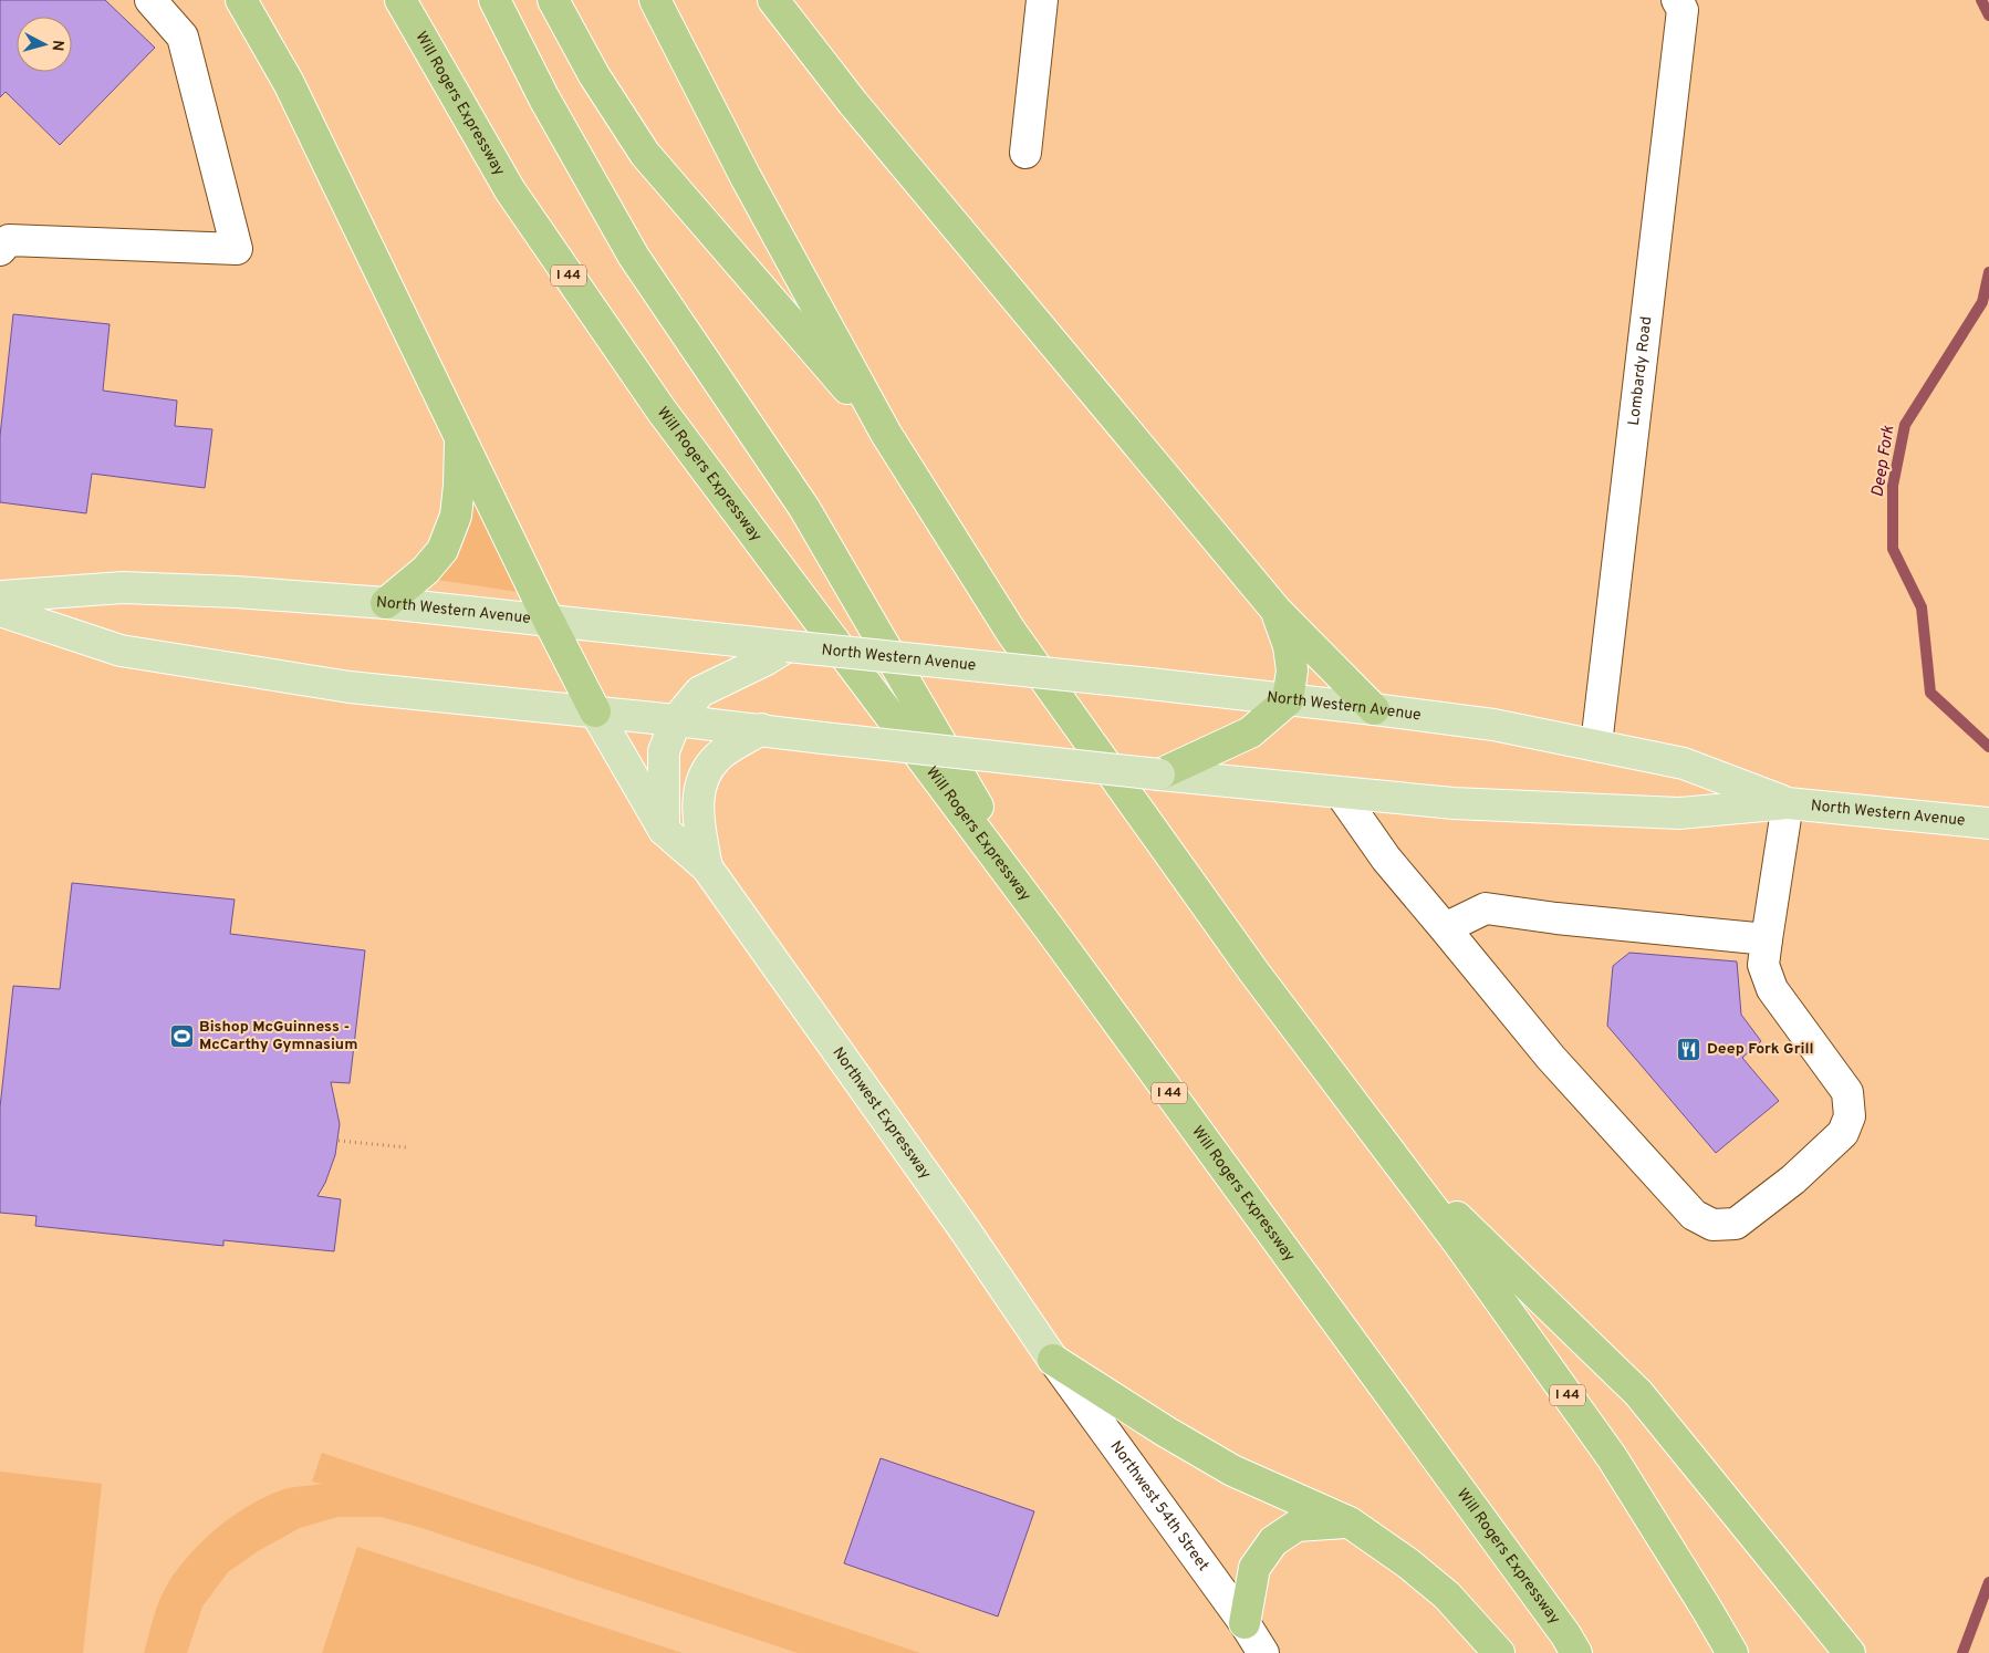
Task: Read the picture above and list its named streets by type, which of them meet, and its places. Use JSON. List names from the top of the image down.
{
  "streets": {
    "highway": ["Will Rogers Expressway", "I 44"],
    "main road": ["North Western Avenue", "Northwest Expressway"],
    "street": ["Lombardy Road", "Northwest 54th Street"]
  },
  "crossings": [
    ["Lombardy Road", "North Western Avenue"],
    ["North Western Avenue", "Northwest Expressway"],
    ["Northwest Expressway", "Northwest 54th Street"]
  ],
  "water": ["Deep Fork"],
  "places": {
    "sports": ["Bishop McGuinness - McCarthy Gymnasium"],
    "restaurant": ["Deep Fork Grill"]
  },
  "north": "right"
}
